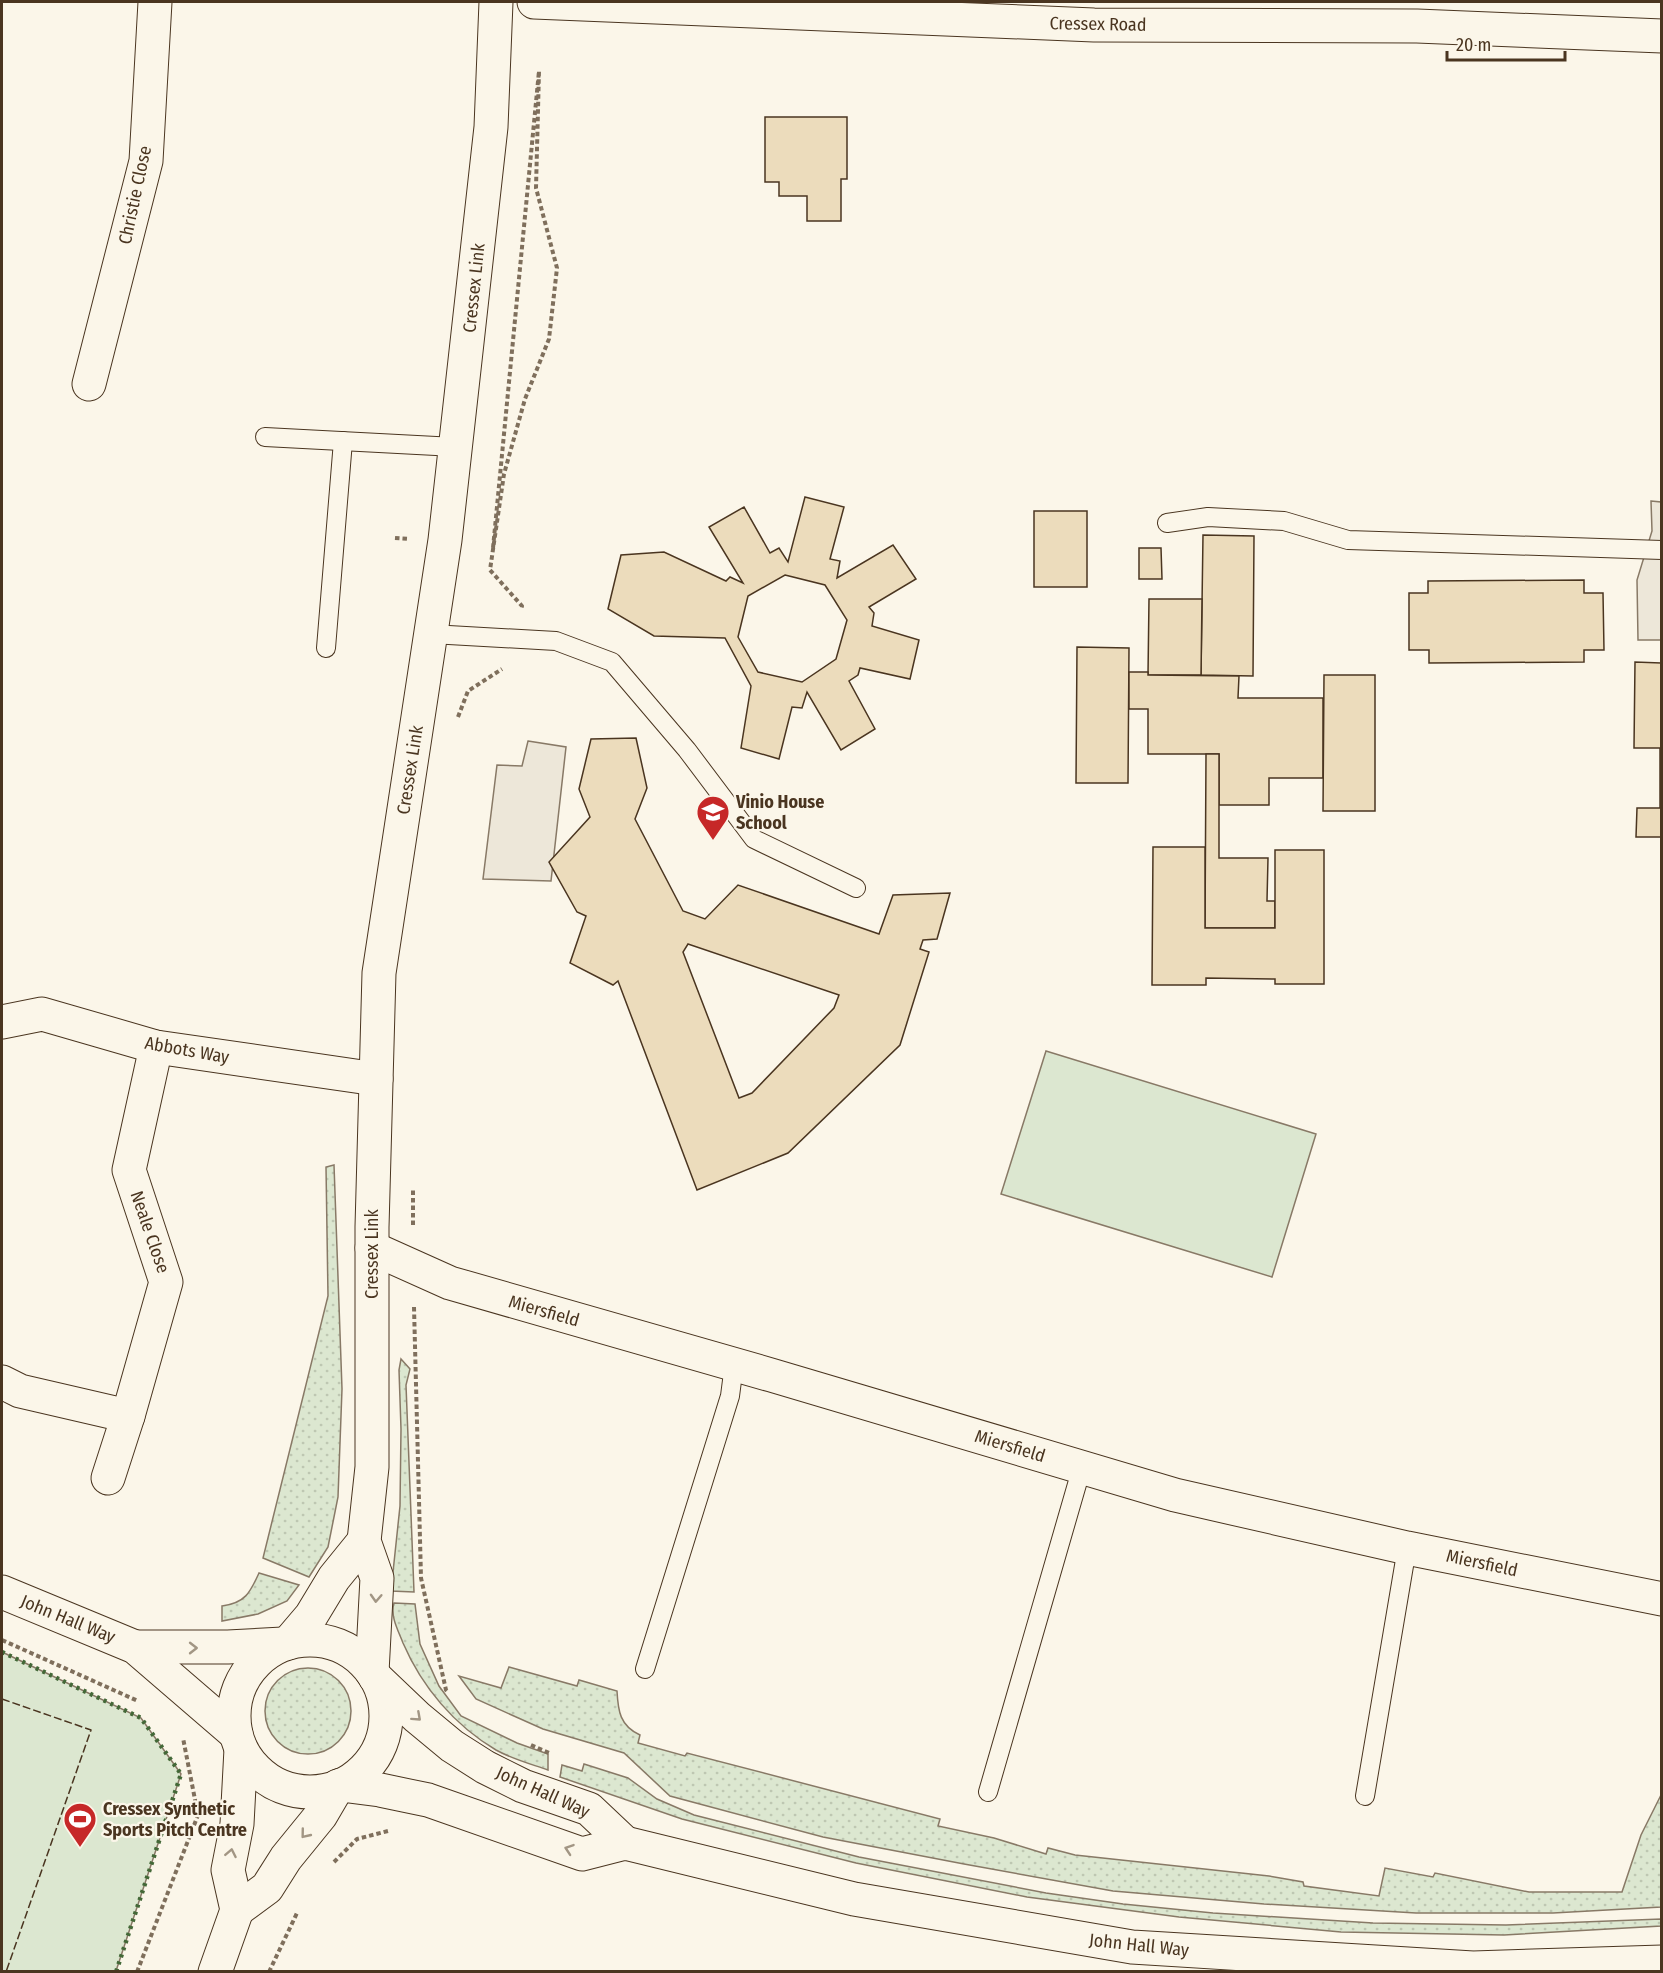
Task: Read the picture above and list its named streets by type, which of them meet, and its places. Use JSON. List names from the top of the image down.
{
  "streets": {
    "main road": [
      "Cressex Road",
      "Christie Close",
      "Cressex Link",
      "Abbots Way",
      "Neale Close",
      "Miersfield",
      "John Hall Way"
    ]
  },
  "crossings": [
    ["Cressex Link", "Abbots Way"],
    ["Cressex Link", "Miersfield"],
    ["Cressex Link", "John Hall Way"],
    ["Abbots Way", "Neale Close"]
  ],
  "places": {
    "school or university": ["Vinio House School"],
    "sports": ["Cressex Synthetic Sports Pitch Centre"]
  },
  "scale_bar": "20 m"
}
